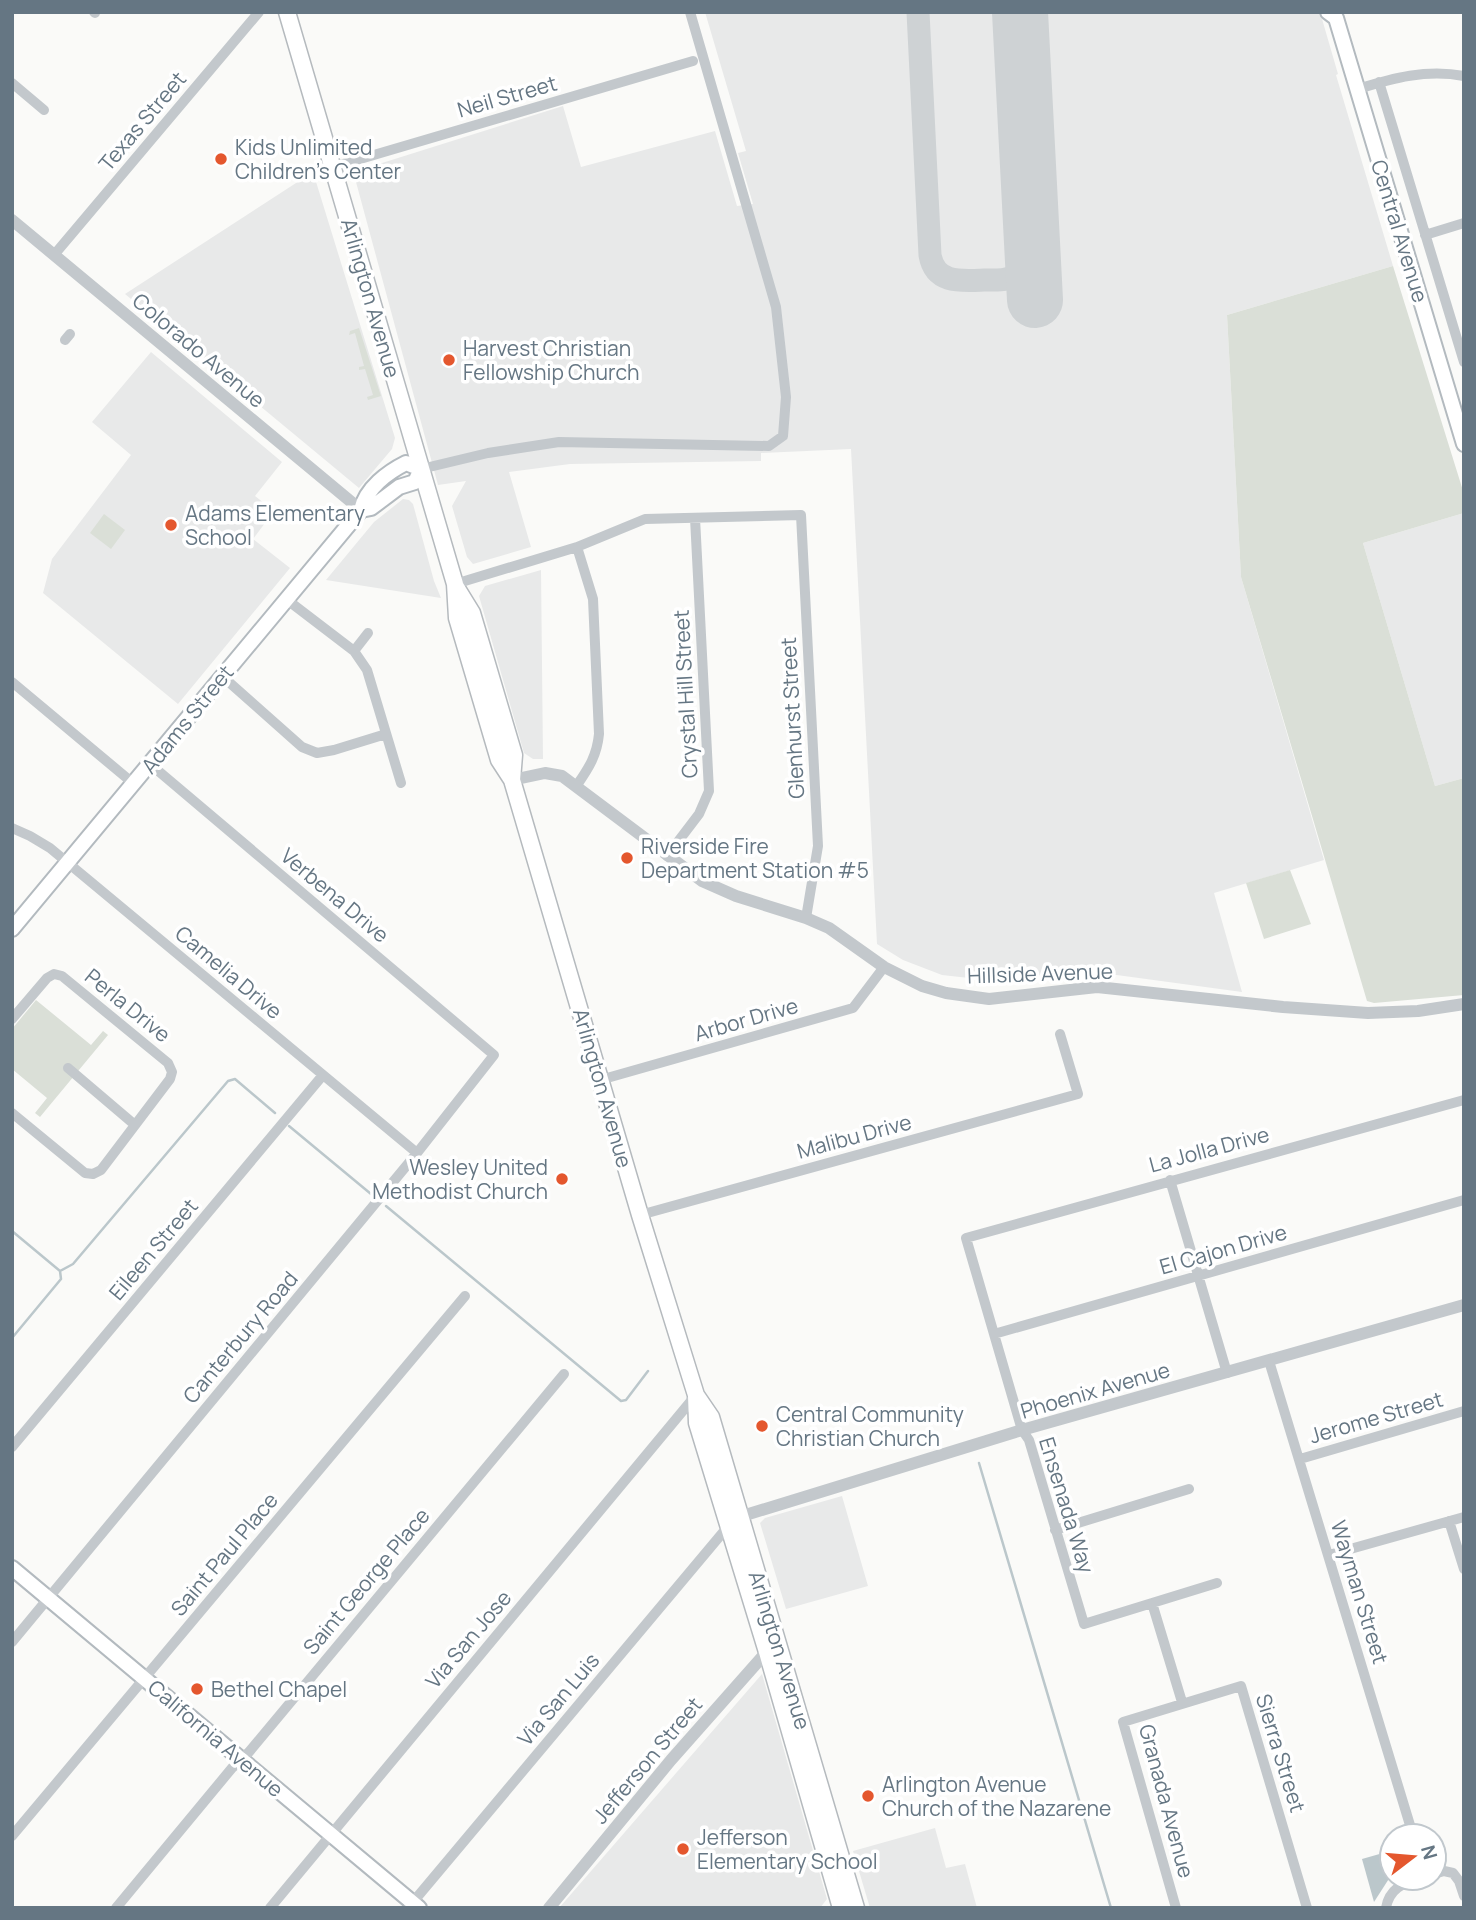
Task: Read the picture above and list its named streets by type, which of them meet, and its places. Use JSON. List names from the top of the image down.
{
  "streets": {
    "main road": [
      "Central Avenue",
      "Arlington Avenue",
      "Adams Street",
      "California Avenue"
    ],
    "street": [
      "Neil Street",
      "Texas Street",
      "Colorado Avenue",
      "Crystal Hill Street",
      "Glenhurst Street",
      "Verbena Drive",
      "Camelia Drive",
      "Hillside Avenue",
      "Perla Drive",
      "Arbor Drive",
      "Malibu Drive",
      "La Jolla Drive",
      "Eileen Street",
      "El Cajon Drive",
      "Canterbury Road",
      "Phoenix Avenue",
      "Jerome Street",
      "Ensenada Way",
      "Saint Paul Place",
      "Saint George Place",
      "Wayman Street",
      "Via San Jose",
      "Via San Luis",
      "Sierra Street",
      "Jefferson Street",
      "Granada Avenue"
    ]
  },
  "crossings": [
    ["Neil Street", "Arlington Avenue"],
    ["Texas Street", "Colorado Avenue"],
    ["Arlington Avenue", "Adams Street"],
    ["Arlington Avenue", "Hillside Avenue"],
    ["Arlington Avenue", "Arbor Drive"],
    ["Arlington Avenue", "Malibu Drive"],
    ["Arlington Avenue", "Phoenix Avenue"],
    ["Arlington Avenue", "Via San Jose"],
    ["Arlington Avenue", "Via San Luis"],
    ["Arlington Avenue", "Jefferson Street"],
    ["Colorado Avenue", "Adams Street"],
    ["Crystal Hill Street", "Glenhurst Street"],
    ["Crystal Hill Street", "Hillside Avenue"],
    ["Glenhurst Street", "Hillside Avenue"],
    ["Adams Street", "Verbena Drive"],
    ["Adams Street", "Camelia Drive"],
    ["Verbena Drive", "Canterbury Road"],
    ["Camelia Drive", "Eileen Street"],
    ["Camelia Drive", "Canterbury Road"],
    ["Hillside Avenue", "Arbor Drive"],
    ["La Jolla Drive", "Ensenada Way"],
    ["El Cajon Drive", "Ensenada Way"],
    ["Canterbury Road", "California Avenue"],
    ["Phoenix Avenue", "Ensenada Way"],
    ["Phoenix Avenue", "Wayman Street"],
    ["Phoenix Avenue", "Via San Luis"],
    ["Jerome Street", "Wayman Street"],
    ["Saint Paul Place", "California Avenue"],
    ["Saint George Place", "California Avenue"],
    ["Via San Jose", "California Avenue"],
    ["Via San Luis", "California Avenue"],
    ["Sierra Street", "Granada Avenue"]
  ],
  "places": [
    "Kids Unlimited Children's Center",
    "Harvest Christian Fellowship Church",
    "Adams Elementary School",
    "Riverside Fire Department Station #5",
    "Wesley United Methodist Church",
    "Central Community Christian Church",
    "Bethel Chapel",
    "Arlington Avenue Church of the Nazarene",
    "Jefferson Elementary School"
  ],
  "north": "right"
}
